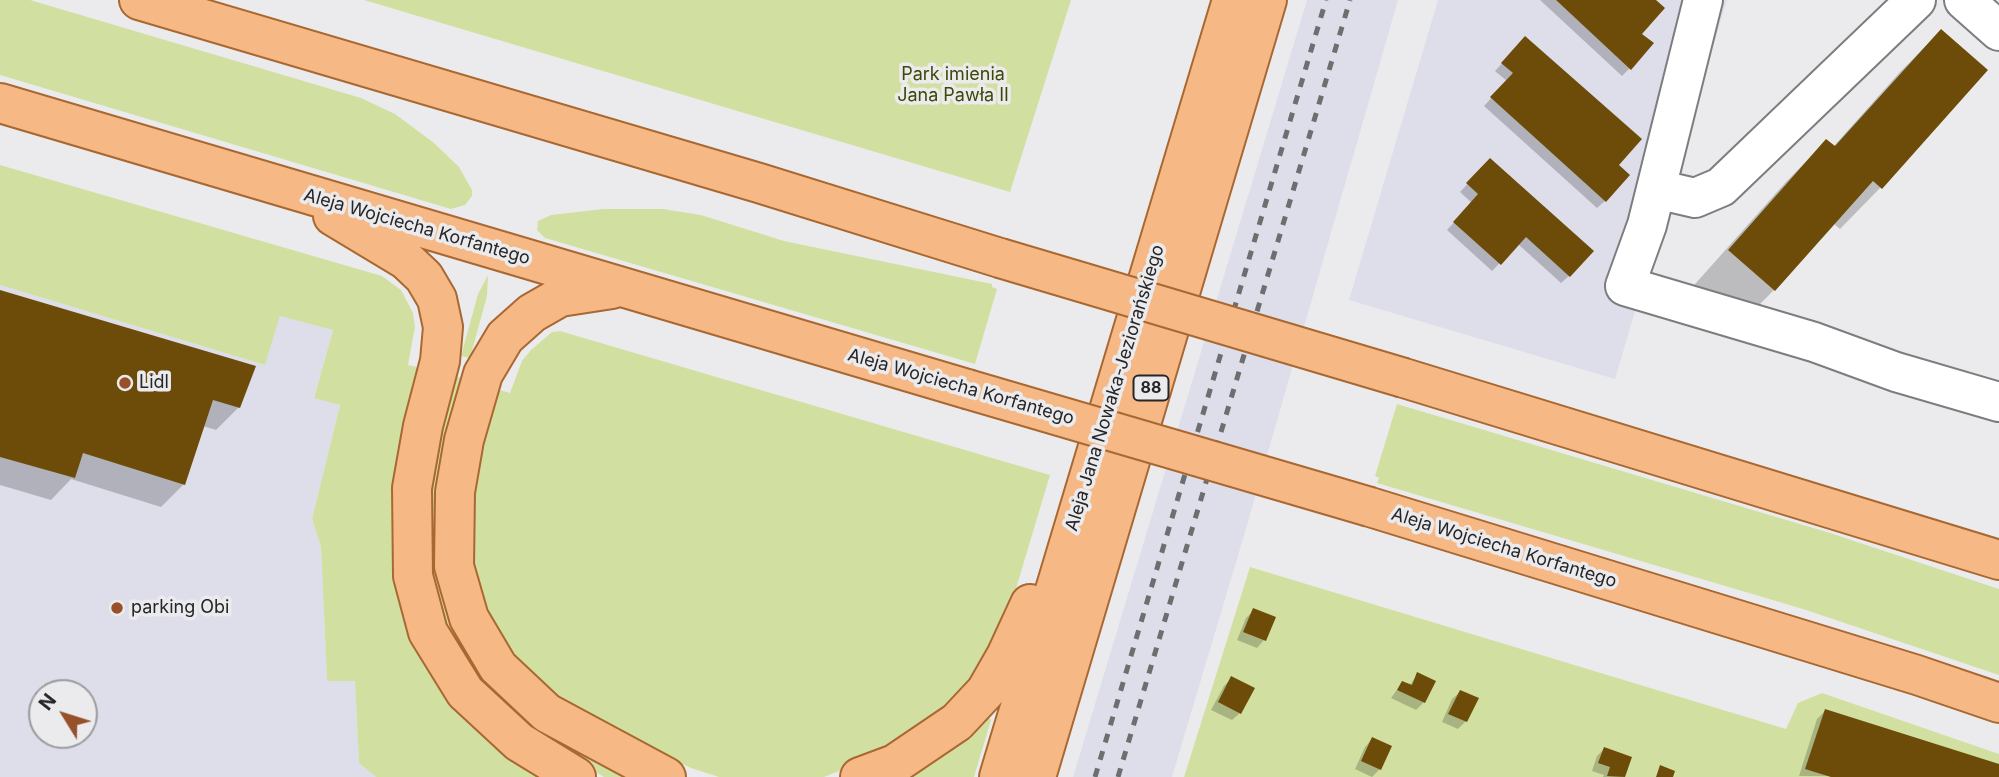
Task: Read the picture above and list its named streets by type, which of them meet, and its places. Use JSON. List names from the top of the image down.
{
  "streets": {
    "main road": ["Aleja Wojciecha Korfantego", "Aleja Jana Nowaka-Jeziorańskiego", "88"]
  },
  "parks": ["Park imienia Jana Pawła II"],
  "places": ["Lidl", "parking Obi"],
  "north": "top left"
}
